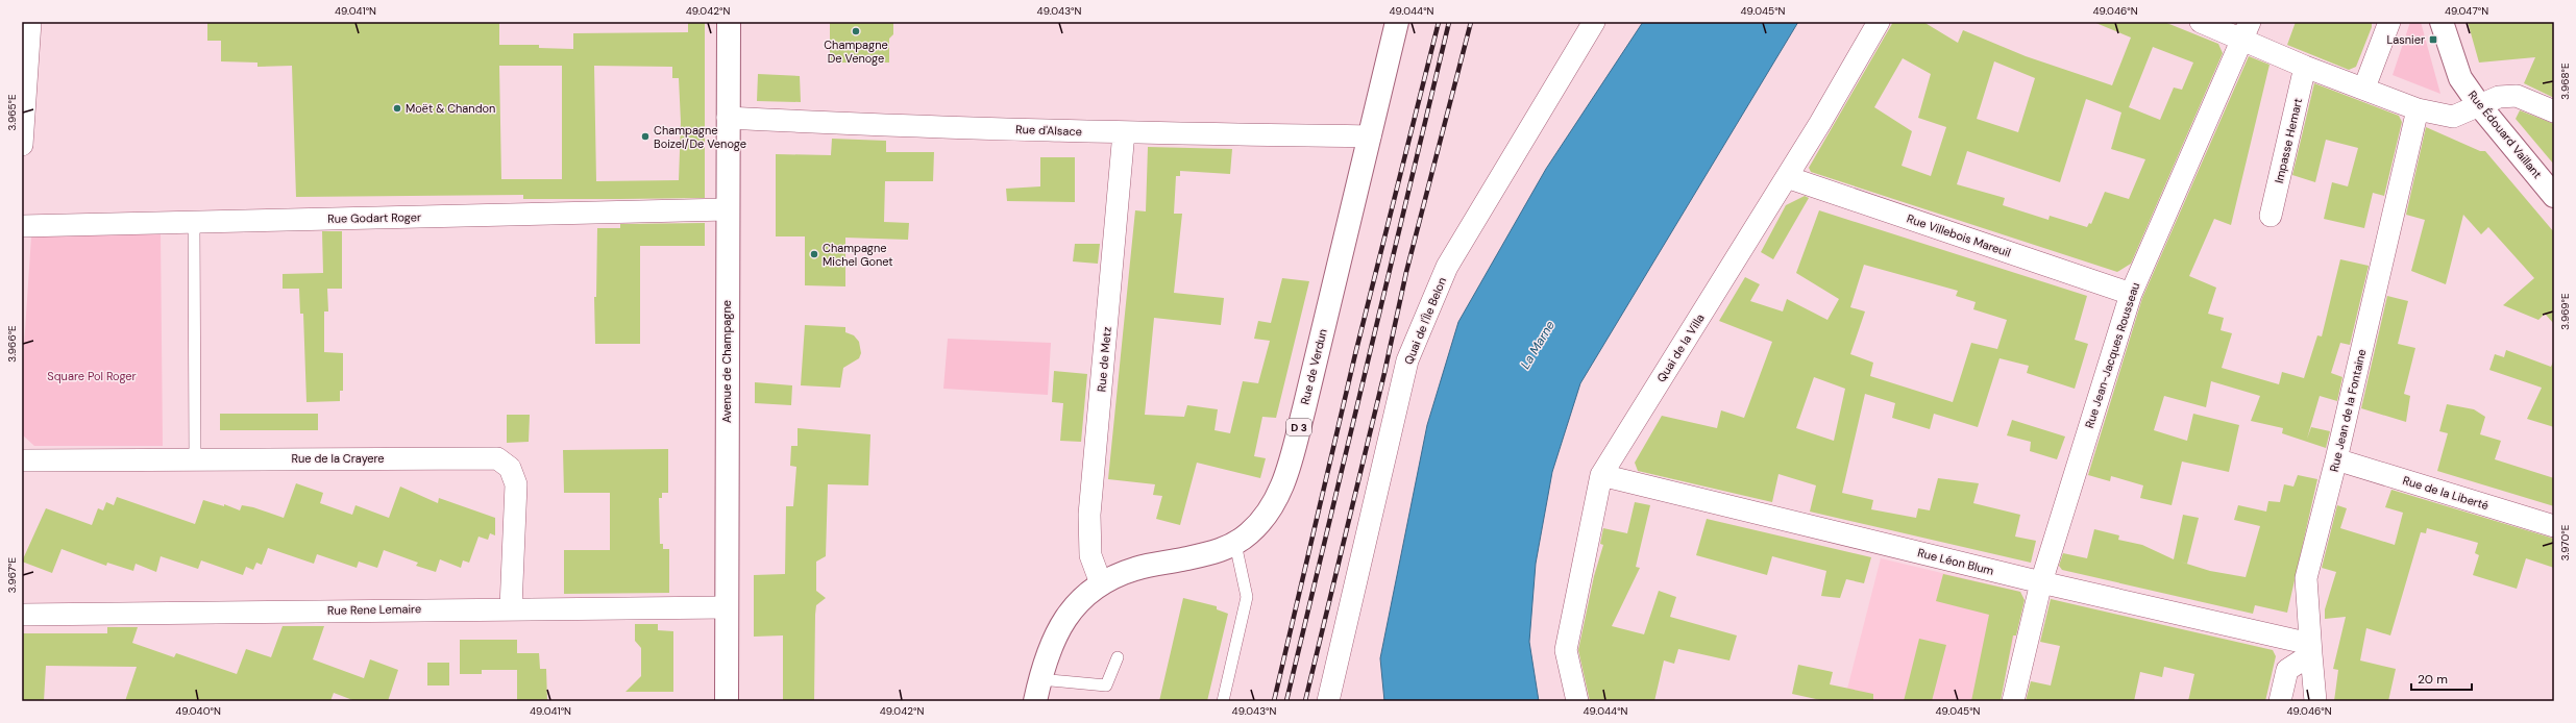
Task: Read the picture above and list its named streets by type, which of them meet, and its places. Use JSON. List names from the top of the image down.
{
  "streets": {
    "main road": [
      "Rue Édouard Vaillant",
      "Avenue de Champagne",
      "Rue de Verdun",
      "D 3"
    ],
    "street": [
      "Rue d'Alsace",
      "Impasse Hemart",
      "Rue Godart Roger",
      "Rue Villebois Mareuil",
      "Quai de l'Île Belon",
      "Quai de la Villa",
      "Rue Jean-Jacques Rousseau",
      "Rue de Metz",
      "Rue Jean de la Fontaine",
      "Rue de la Crayere",
      "Rue de la Liberté",
      "Rue Léon Blum",
      "Rue Rene Lemaire"
    ]
  },
  "crossings": [
    ["Rue d'Alsace", "Rue de Metz"],
    ["Rue d'Alsace", "Avenue de Champagne"],
    ["Rue d'Alsace", "Rue de Verdun"],
    ["Rue Godart Roger", "Avenue de Champagne"],
    ["Rue Villebois Mareuil", "Quai de la Villa"],
    ["Rue Villebois Mareuil", "Rue Jean-Jacques Rousseau"],
    ["Quai de la Villa", "Rue Léon Blum"],
    ["Rue Jean-Jacques Rousseau", "Rue Léon Blum"],
    ["Rue de Metz", "Rue de Verdun"],
    ["Avenue de Champagne", "Rue Rene Lemaire"],
    ["Rue Jean de la Fontaine", "Rue de la Liberté"],
    ["Rue Jean de la Fontaine", "Rue Léon Blum"],
    ["Rue de la Crayere", "Rue Rene Lemaire"]
  ],
  "water": ["La Marne"],
  "parks": ["Square Pol Roger"],
  "places": {
    "other": [
      "Champagne De Venoge",
      "Moёt & Chandon",
      "Champagne Boizel/De Venoge",
      "Champagne Michel Gonet"
    ],
    "transit": ["Lasnier"]
  },
  "scale_bar": "20 m",
  "coordinates": [
    "49.041°N",
    "49.042°N",
    "49.043°N",
    "49.044°N",
    "49.045°N",
    "49.046°N",
    "49.047°N",
    "3.968°E",
    "3.965°E",
    "3.969°E",
    "3.966°E",
    "3.970°E",
    "3.967°E",
    "49.040°N"
  ]
}
